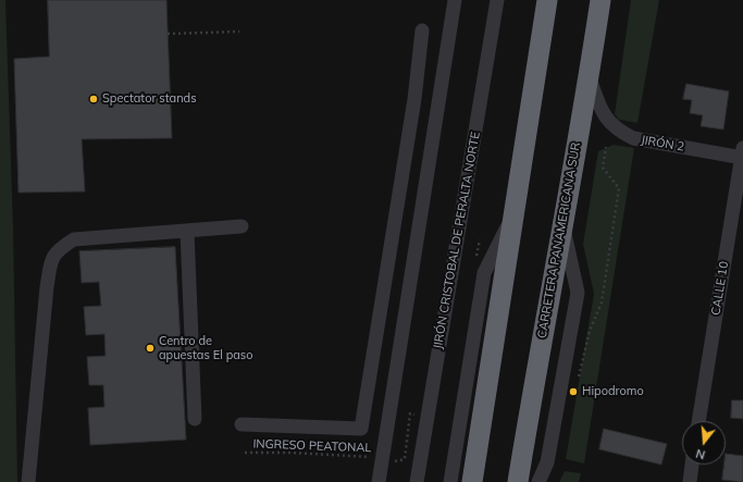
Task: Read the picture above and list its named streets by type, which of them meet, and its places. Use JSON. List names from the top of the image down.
{
  "streets": {
    "highway": ["CARRETERA PANAMERICANA SUR"],
    "street": ["JIRÓN 2", "JIRÓN CRISTOBAL DE PERALTA NORTE", "CALLE 10"],
    "path": ["INGRESO PEATONAL"]
  },
  "crossings": [
    ["JIRÓN 2", "CARRETERA PANAMERICANA SUR"],
    ["JIRÓN 2", "CALLE 10"]
  ],
  "places": ["Spectator stands", "Centro de apuestas El paso", "Hipodromo"],
  "north": "bottom"
}
